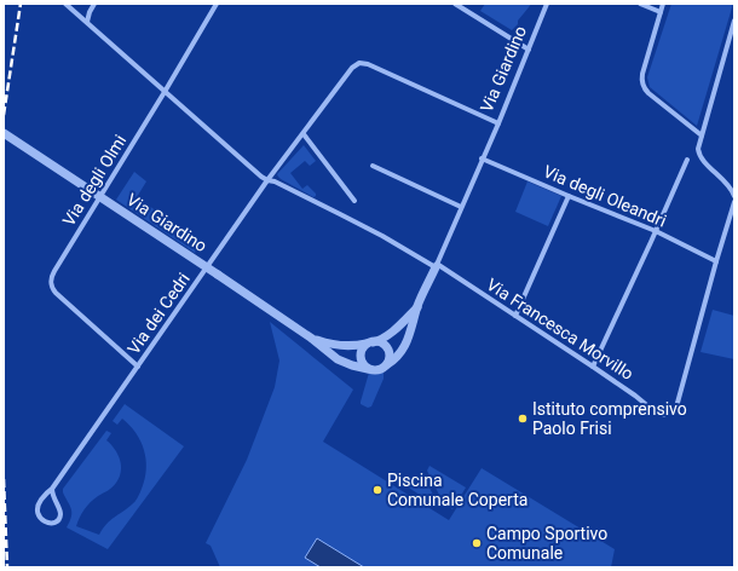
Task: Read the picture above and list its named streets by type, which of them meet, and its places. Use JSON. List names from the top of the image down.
{
  "streets": {
    "street": [
      "Via Giardino",
      "Via degli Olmi",
      "Via degli Oleandri",
      "Via dei Cedri",
      "Via Francesca Morvillo"
    ]
  },
  "crossings": [
    ["Via Giardino", "Via degli Oleandri"],
    ["Via Giardino", "Via dei Cedri"],
    ["Via Giardino", "Via Francesca Morvillo"],
    ["Via degli Olmi", "Via dei Cedri"],
    ["Via degli Olmi", "Via Francesca Morvillo"],
    ["Via degli Oleandri", "Via Francesca Morvillo"],
    ["Via dei Cedri", "Via Francesca Morvillo"]
  ],
  "places": ["Istituto comprensivo Paolo Frisi", "Piscina Comunale Coperta", "Campo Sportivo Comunale"]
}
